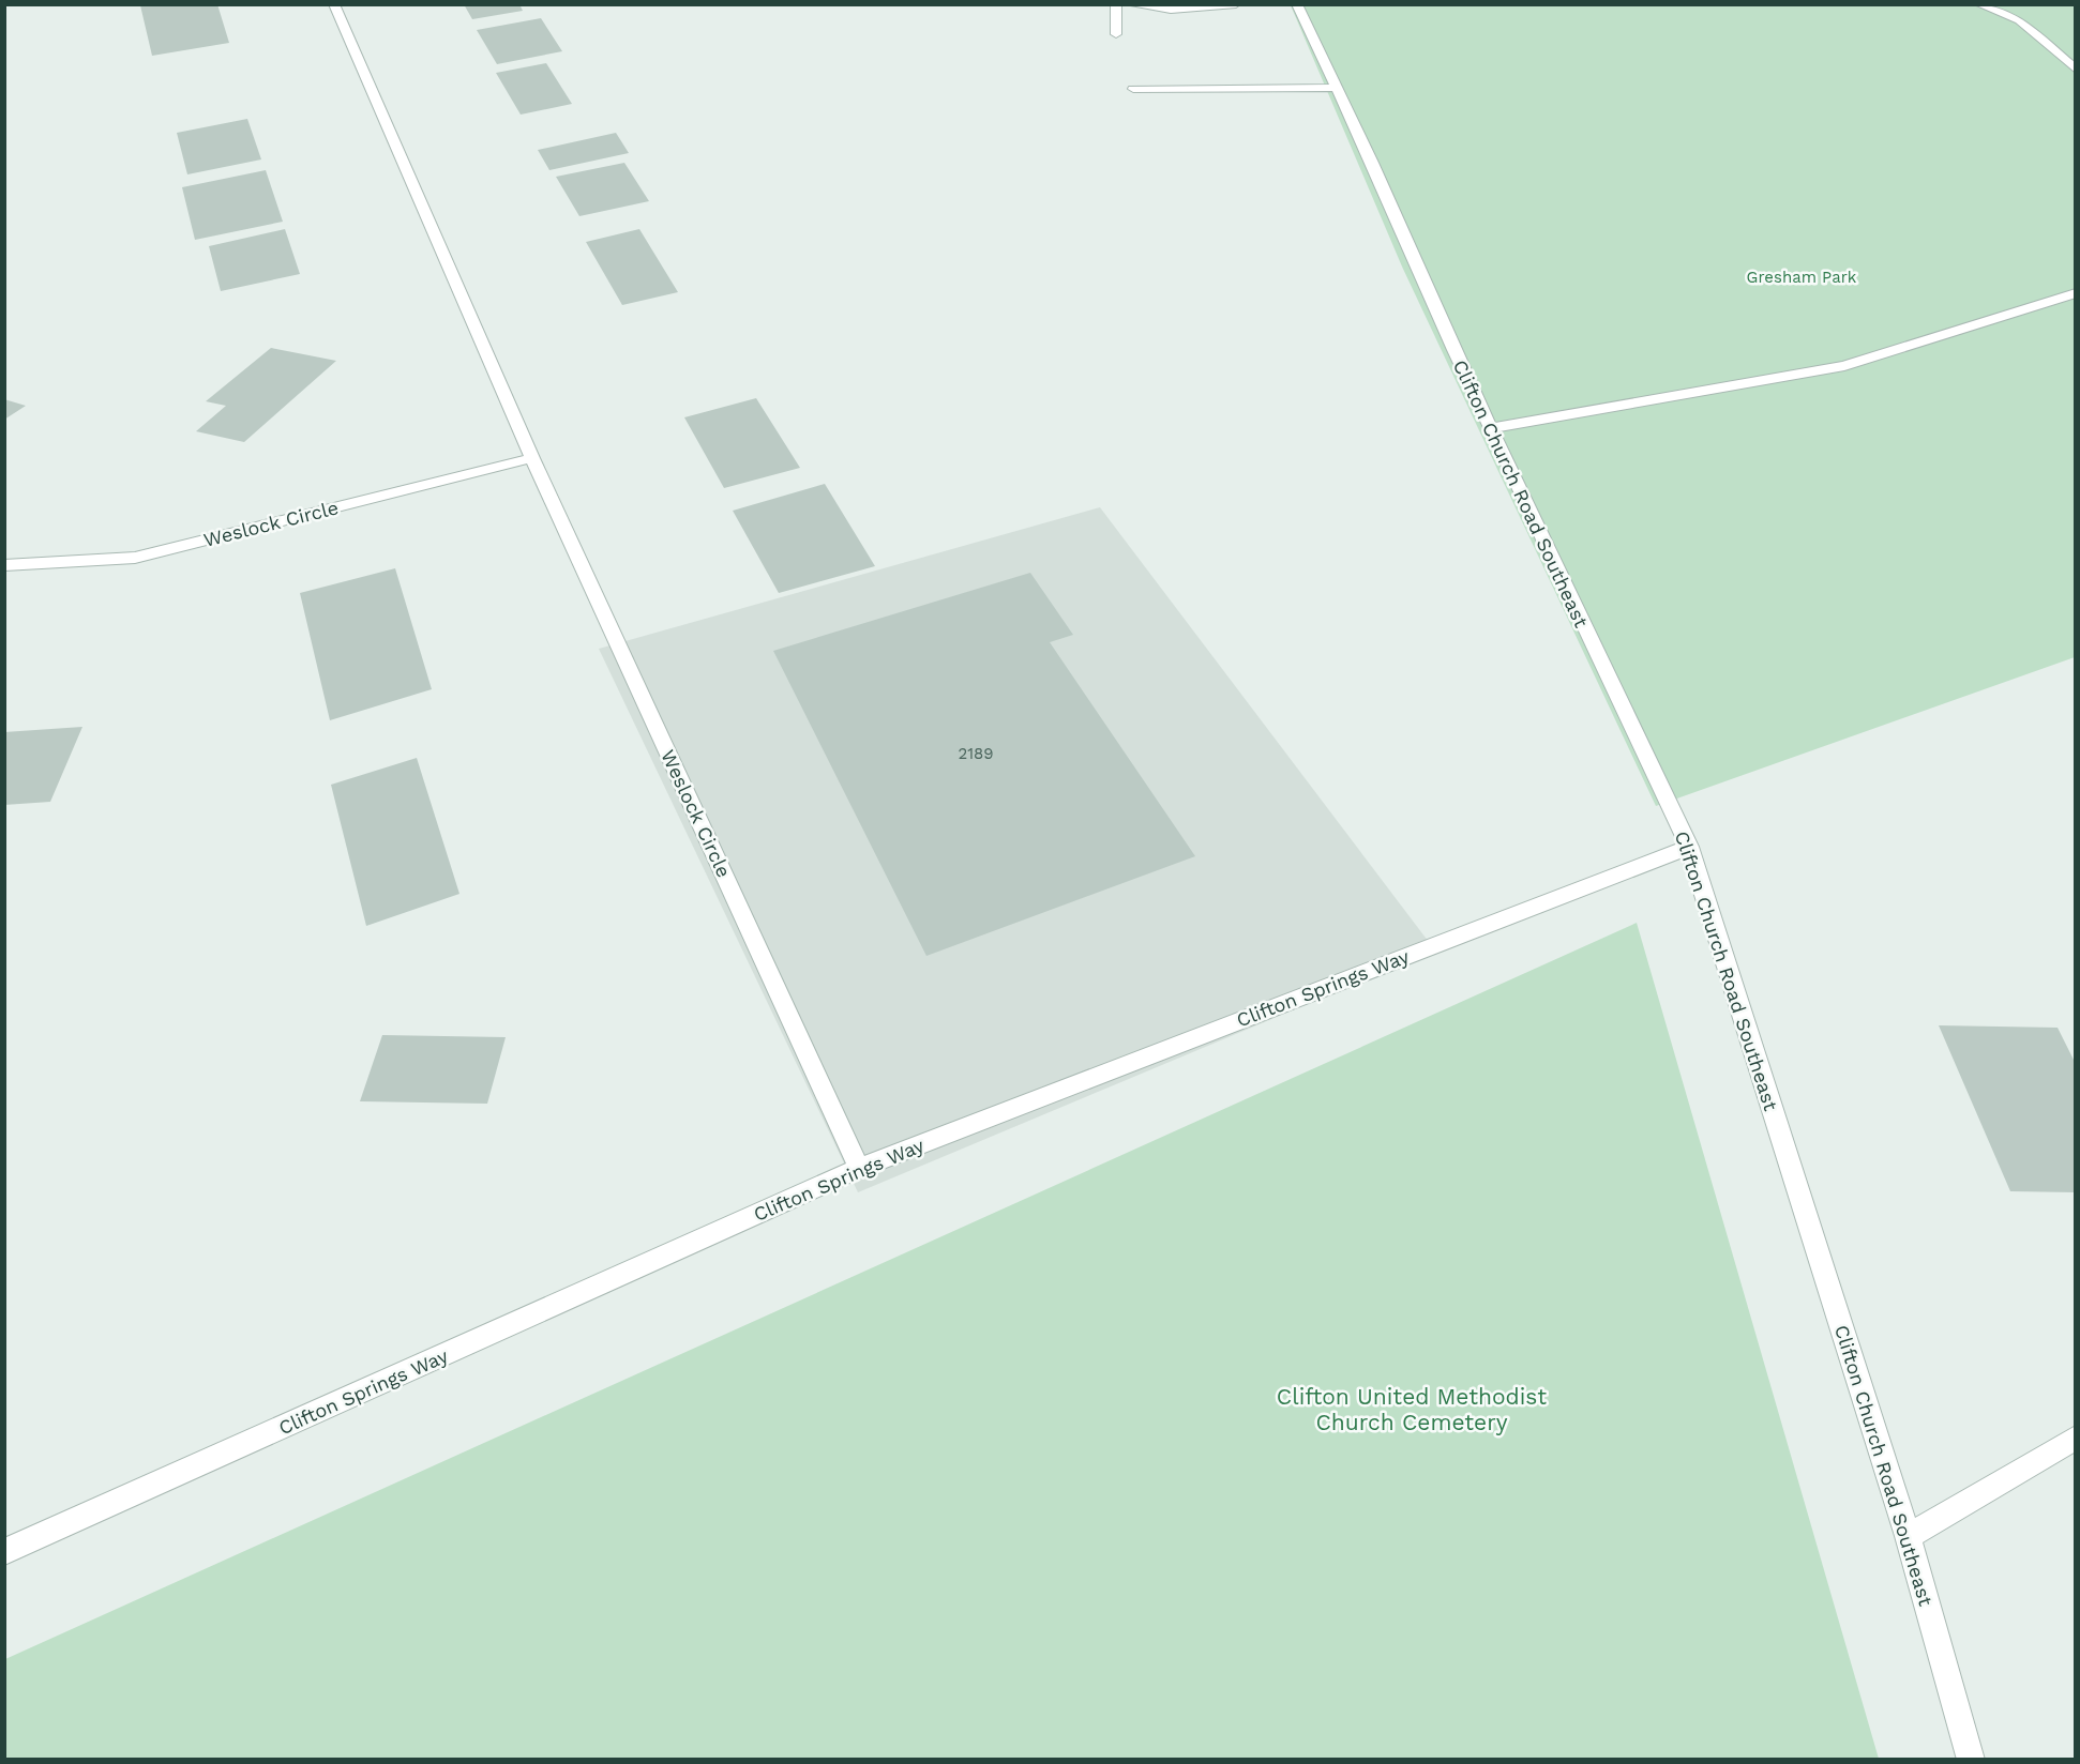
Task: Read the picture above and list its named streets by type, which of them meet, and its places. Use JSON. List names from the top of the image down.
{
  "streets": {
    "street": ["Clifton Church Road Southeast", "Weslock Circle", "Clifton Springs Way"]
  },
  "crossings": [
    ["Clifton Church Road Southeast", "Clifton Springs Way"],
    ["Weslock Circle", "Clifton Springs Way"]
  ],
  "parks": ["Gresham Park", "Clifton United Methodist Church Cemetery"],
  "house_numbers": ["2189"]
}
